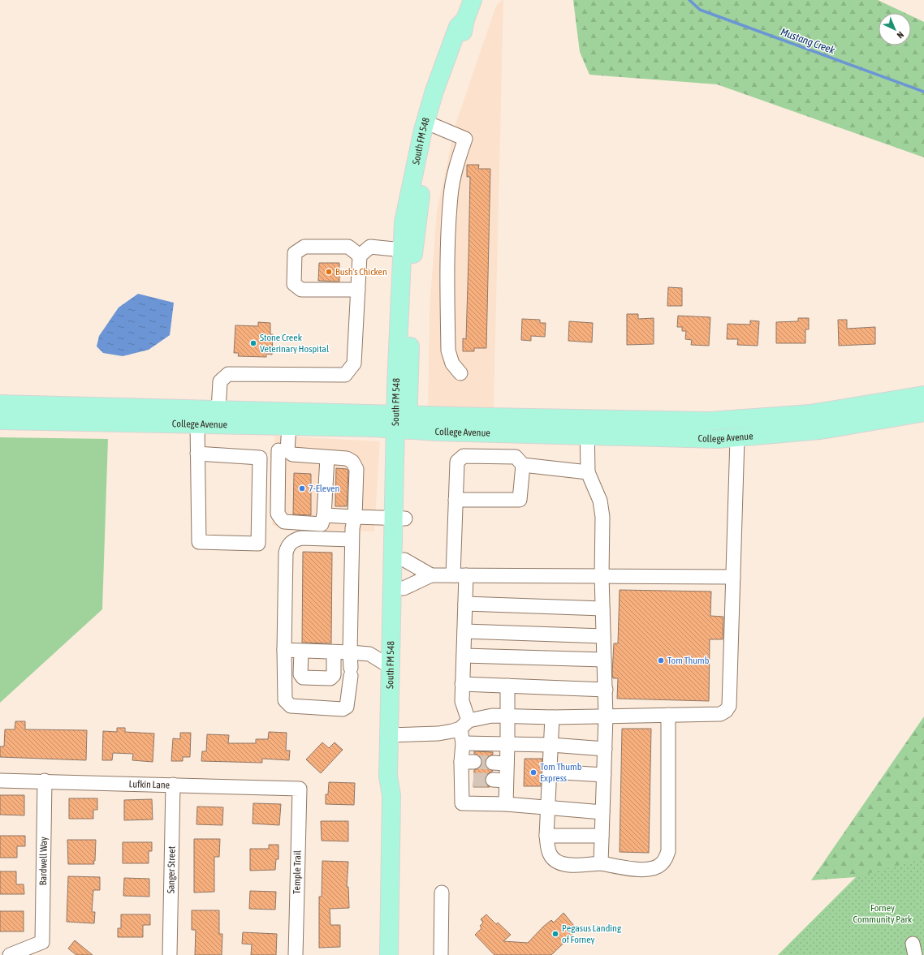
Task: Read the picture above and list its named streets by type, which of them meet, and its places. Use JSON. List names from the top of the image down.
{
  "streets": {
    "main road": ["South FM 548", "College Avenue"],
    "street": [
      "Lufkin Lane",
      "Bardwell Way",
      "Sanger Street",
      "Temple Trail"
    ]
  },
  "crossings": [
    ["South FM 548", "College Avenue"],
    ["Lufkin Lane", "Bardwell Way"],
    ["Lufkin Lane", "Sanger Street"],
    ["Lufkin Lane", "Temple Trail"]
  ],
  "water": ["Mustang Creek"],
  "parks": ["Forney Community Park"],
  "places": [
    "Bush's Chicken",
    "Stone Creek Veterinary Hospital",
    "7-Eleven",
    "Tom Thumb",
    "Tom Thumb Express",
    "Pegasus Landing of Forney"
  ],
  "north": "bottom right"
}
